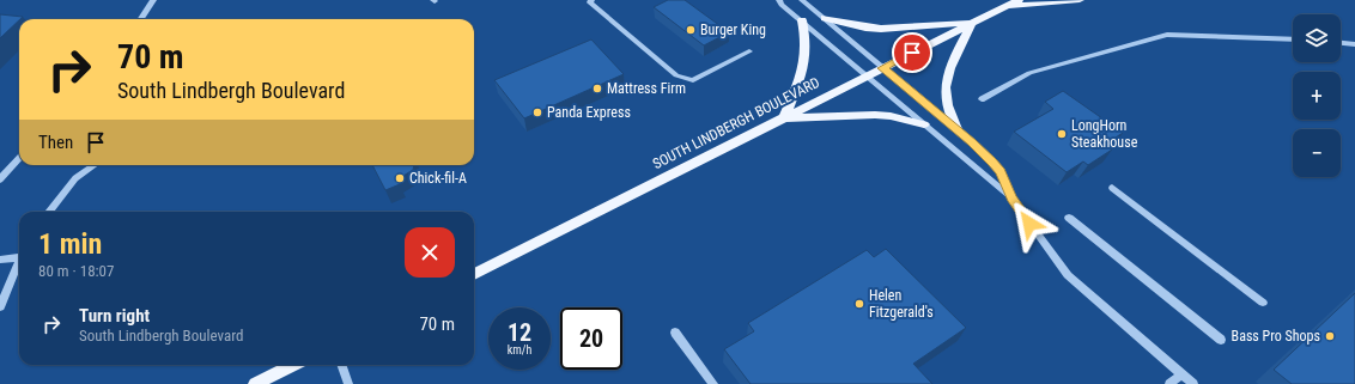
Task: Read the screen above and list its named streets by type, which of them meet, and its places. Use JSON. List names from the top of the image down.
{
  "streets": {
    "main road": ["SOUTH LINDBERGH BOULEVARD"]
  },
  "places": [
    "Burger King",
    "Mattress Firm",
    "Panda Express",
    "LongHorn Steakhouse",
    "Chick-fil-A",
    "Helen Fitzgerald's",
    "Bass Pro Shops"
  ],
  "page": {
    "map_buttons": ["+", "−"],
    "turn": ["70 m", "South Lindbergh Boulevard"],
    "then": "Then",
    "heading": ["1 min", "80 m · 18:07"],
    "list": [
      {
        "name": "Turn right",
        "note": "South Lindbergh Boulevard",
        "value": "70 m"
      }
    ],
    "speed": "12 km/h",
    "limit": "20"
  }
}
